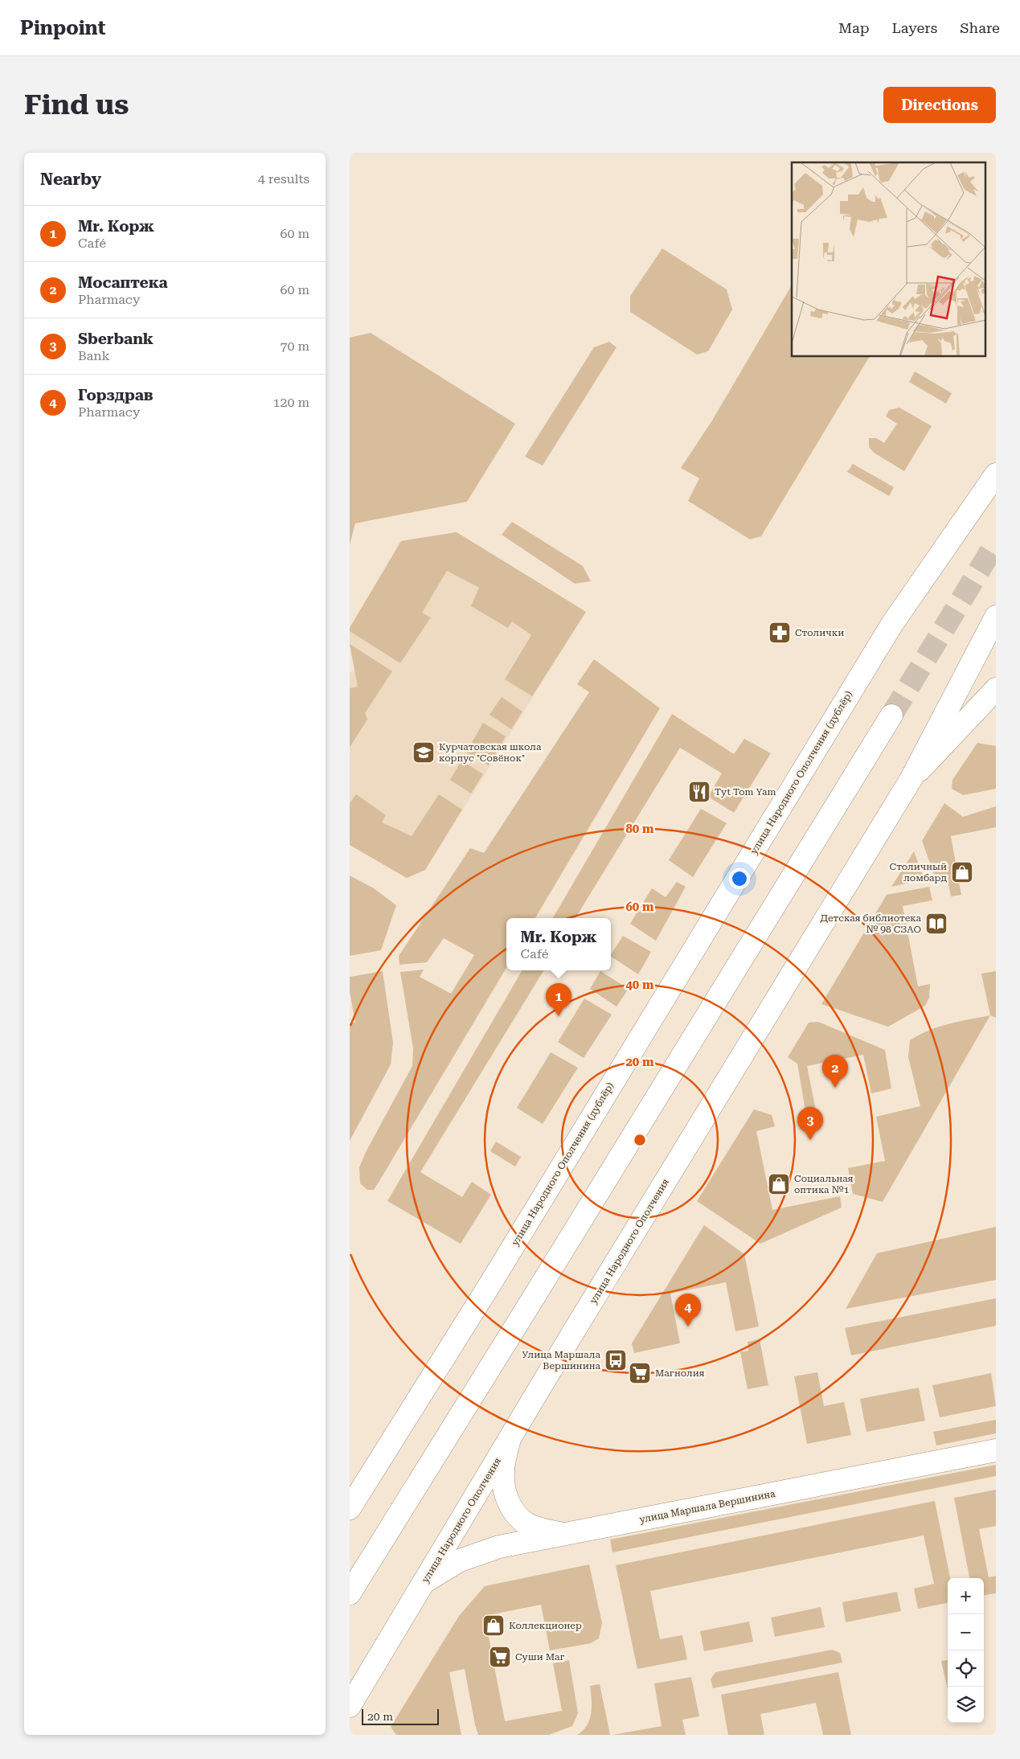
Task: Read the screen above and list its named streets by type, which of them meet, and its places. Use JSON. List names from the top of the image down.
{
  "streets": {
    "main road": ["улица Народного Ополчения (дублёр)", "улица Народного Ополчения", "улица Маршала Вершинина"]
  },
  "crossings": [
    ["улица Народного Ополчения", "улица Маршала Вершинина"]
  ],
  "places": {
    "pharmacy": ["Столички"],
    "school or university": ["Курчатовская школа корпус \"Совёнок\""],
    "restaurant": ["Tyt Tom Yam"],
    "shop": ["Столичный ломбард", "Социальная оптика №1", "Коллекционер"],
    "library": ["Детская библиотека № 98 СЗАО"],
    "bus stop": ["Улица Маршала Вершинина"],
    "supermarket": ["Магнолия", "Cуши Маг"]
  },
  "scale_bar": "20 m",
  "page": {
    "header": "Pinpoint",
    "nav": ["Map", "Layers", "Share"],
    "buttons": "Directions",
    "title": "Find us",
    "heading": ["Nearby", "4 results"],
    "list": [
      {
        "mark": "1",
        "name": "Mr. Корж",
        "note": "Café",
        "value": "60 m"
      },
      {
        "mark": "2",
        "name": "Мосаптека",
        "note": "Pharmacy",
        "value": "60 m"
      },
      {
        "mark": "3",
        "name": "Sberbank",
        "note": "Bank",
        "value": "70 m"
      },
      {
        "mark": "4",
        "name": "Горздрав",
        "note": "Pharmacy",
        "value": "120 m"
      }
    ],
    "popup": ["Mr. Корж", "Café"],
    "pins": [
      "1",
      "2",
      "3",
      "4"
    ],
    "map_buttons": ["+", "−"],
    "scale": "20 m"
  },
  "rings": [
    "80 m",
    "60 m",
    "40 m",
    "20 m"
  ]
}
